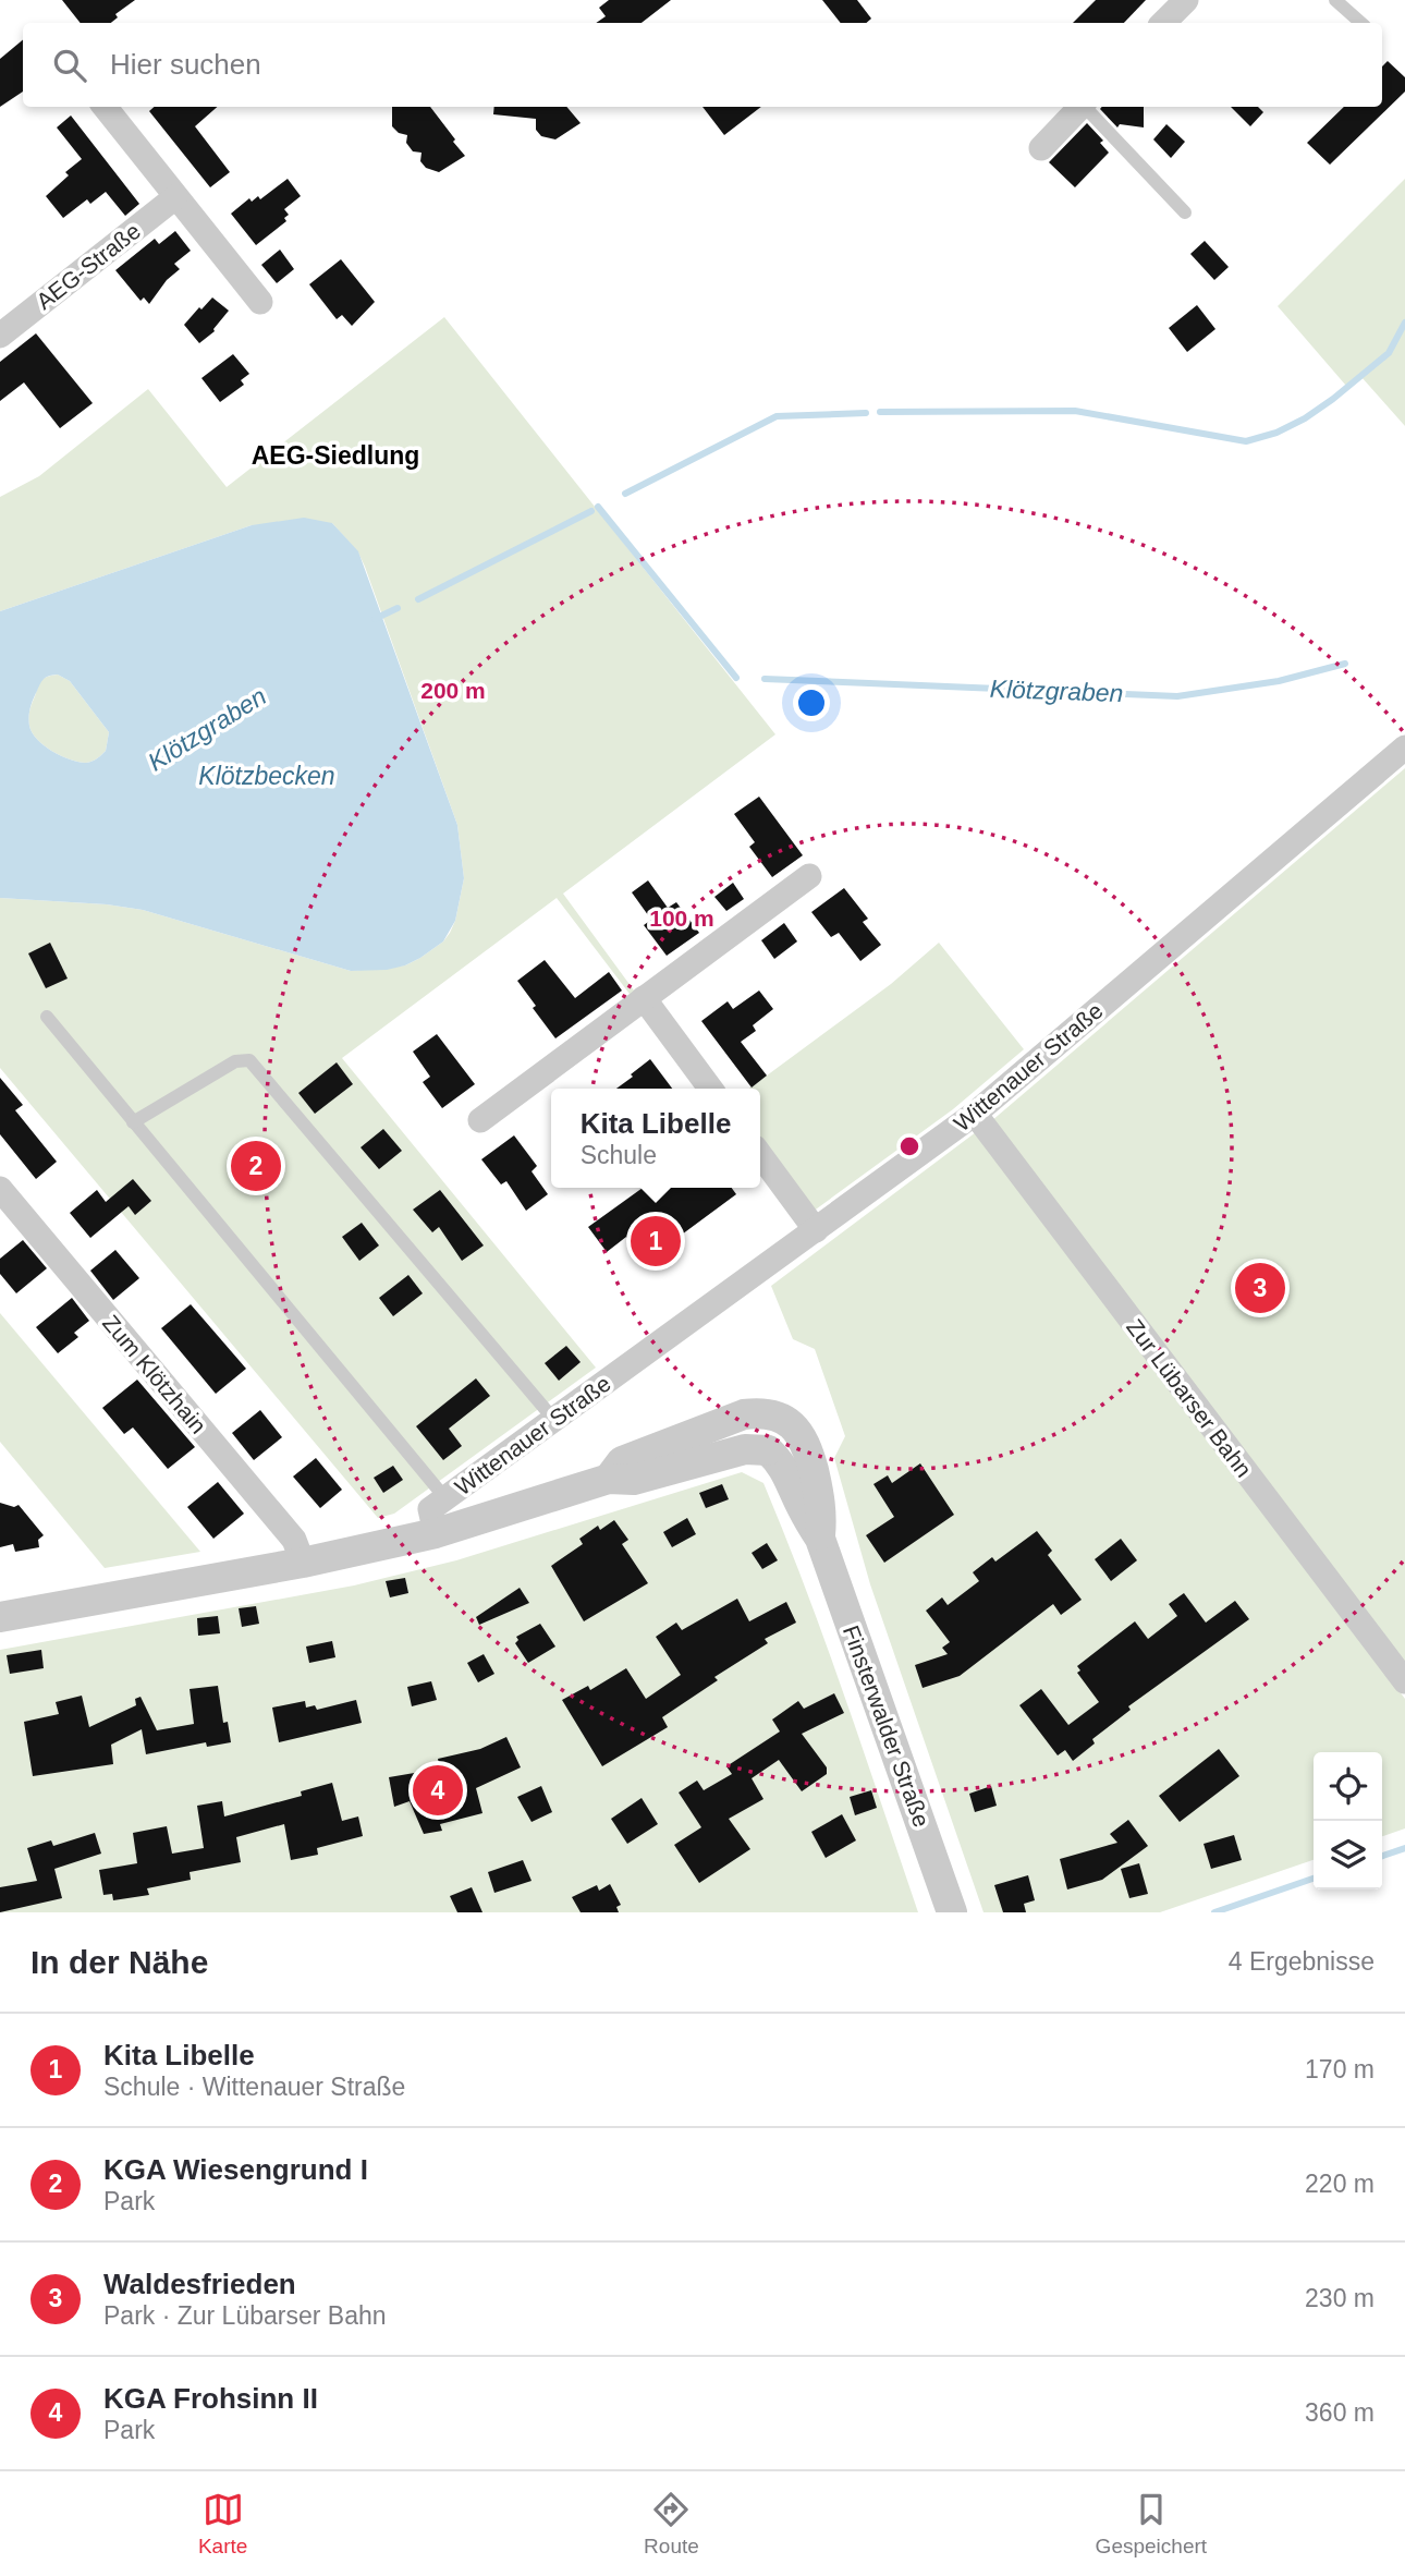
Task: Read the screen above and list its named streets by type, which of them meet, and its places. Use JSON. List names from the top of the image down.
{
  "streets": {
    "street": [
      "AEG-Straße",
      "Wittenauer Straße",
      "Zum Klötzhain",
      "Zur Lübarser Bahn",
      "Finsterwalder Straße"
    ]
  },
  "crossings": [
    ["Wittenauer Straße", "Zum Klötzhain"],
    ["Wittenauer Straße", "Zur Lübarser Bahn"],
    ["Wittenauer Straße", "Finsterwalder Straße"]
  ],
  "districts": ["AEG-Siedlung"],
  "water": ["Klötzgraben", "Klötzbecken"],
  "page": {
    "search": "Hier suchen",
    "popup": ["Kita Libelle", "Schule"],
    "pins": [
      "2",
      "1",
      "3",
      "4"
    ],
    "heading": ["In der Nähe", "4 Ergebnisse"],
    "list": [
      {
        "mark": "1",
        "name": "Kita Libelle",
        "note": "Schule · Wittenauer Straße",
        "value": "170 m"
      },
      {
        "mark": "2",
        "name": "KGA Wiesengrund I",
        "note": "Park",
        "value": "220 m"
      },
      {
        "mark": "3",
        "name": "Waldesfrieden",
        "note": "Park · Zur Lübarser Bahn",
        "value": "230 m"
      },
      {
        "mark": "4",
        "name": "KGA Frohsinn II",
        "note": "Park",
        "value": "360 m"
      }
    ],
    "nav": ["Karte", "Route", "Gespeichert"]
  },
  "rings": ["200 m", "100 m"]
}
